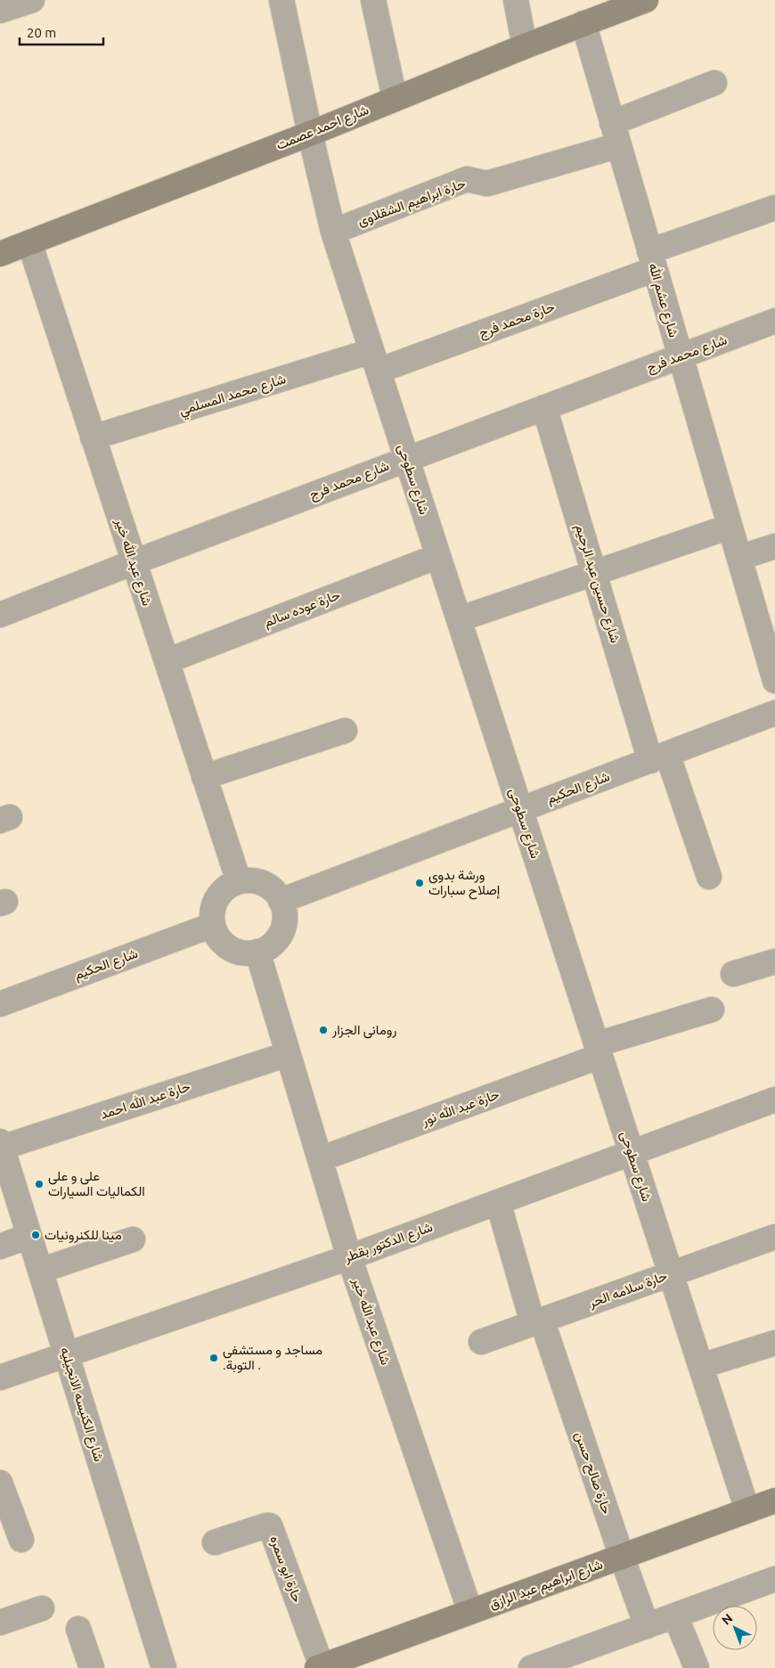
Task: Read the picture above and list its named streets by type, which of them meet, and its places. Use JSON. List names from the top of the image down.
{
  "streets": {
    "main road": ["شارع احمد عصمت", "شارع ابراهيم عبد الرازق"],
    "street": [
      "حارة ابراهيم الشقلاوى",
      "شارع عشم الله",
      "حارة محمد فرج",
      "شارع محمد فرج",
      "شارع محمد المسلمي",
      "شارع سطوحى",
      "شارع عبد الله خير",
      "شارع حسين عبد الرحيم",
      "حارة عوده سالم",
      "شارع الحكيم",
      "حارة عبد الله احمد",
      "حارة عبد الله نور",
      "شارع الدكتور بقطر",
      "حارة سلامه الحر",
      "شارع الكنيسه الانجيليه",
      "حارة صالح حسن",
      "حارة ابو سمره"
    ]
  },
  "crossings": [
    ["شارع احمد عصمت", "شارع عشم الله"],
    ["شارع احمد عصمت", "شارع سطوحى"],
    ["شارع احمد عصمت", "شارع عبد الله خير"],
    ["حارة ابراهيم الشقلاوى", "شارع عشم الله"],
    ["حارة ابراهيم الشقلاوى", "شارع سطوحى"],
    ["شارع عشم الله", "حارة محمد فرج"],
    ["شارع عشم الله", "شارع محمد فرج"],
    ["حارة محمد فرج", "شارع محمد المسلمي"],
    ["حارة محمد فرج", "شارع سطوحى"],
    ["شارع محمد فرج", "شارع سطوحى"],
    ["شارع محمد فرج", "شارع عبد الله خير"],
    ["شارع محمد فرج", "شارع حسين عبد الرحيم"],
    ["شارع محمد المسلمي", "شارع سطوحى"],
    ["شارع محمد المسلمي", "شارع عبد الله خير"],
    ["شارع سطوحى", "حارة عوده سالم"],
    ["شارع سطوحى", "شارع الحكيم"],
    ["شارع سطوحى", "حارة عبد الله نور"],
    ["شارع سطوحى", "شارع الدكتور بقطر"],
    ["شارع سطوحى", "حارة سلامه الحر"],
    ["شارع سطوحى", "شارع ابراهيم عبد الرازق"],
    ["شارع عبد الله خير", "حارة عوده سالم"],
    ["شارع عبد الله خير", "شارع الحكيم"],
    ["شارع عبد الله خير", "حارة عبد الله احمد"],
    ["شارع عبد الله خير", "حارة عبد الله نور"],
    ["شارع عبد الله خير", "شارع الدكتور بقطر"],
    ["شارع عبد الله خير", "شارع ابراهيم عبد الرازق"],
    ["شارع حسين عبد الرحيم", "شارع الحكيم"],
    ["حارة عبد الله احمد", "شارع الكنيسه الانجيليه"],
    ["شارع الدكتور بقطر", "شارع الكنيسه الانجيليه"],
    ["شارع الدكتور بقطر", "حارة صالح حسن"],
    ["حارة سلامه الحر", "حارة صالح حسن"],
    ["حارة صالح حسن", "شارع ابراهيم عبد الرازق"],
    ["حارة ابو سمره", "شارع ابراهيم عبد الرازق"]
  ],
  "places": [
    "ورشة بدوى إصلاح سبارات",
    "رومانى الجزار",
    "على و على الكماليات السيارات",
    "مينا للكنرونيات",
    "مساجد و مستشفى .التوبة ."
  ],
  "scale_bar": "20 m",
  "north": "top left"
}
